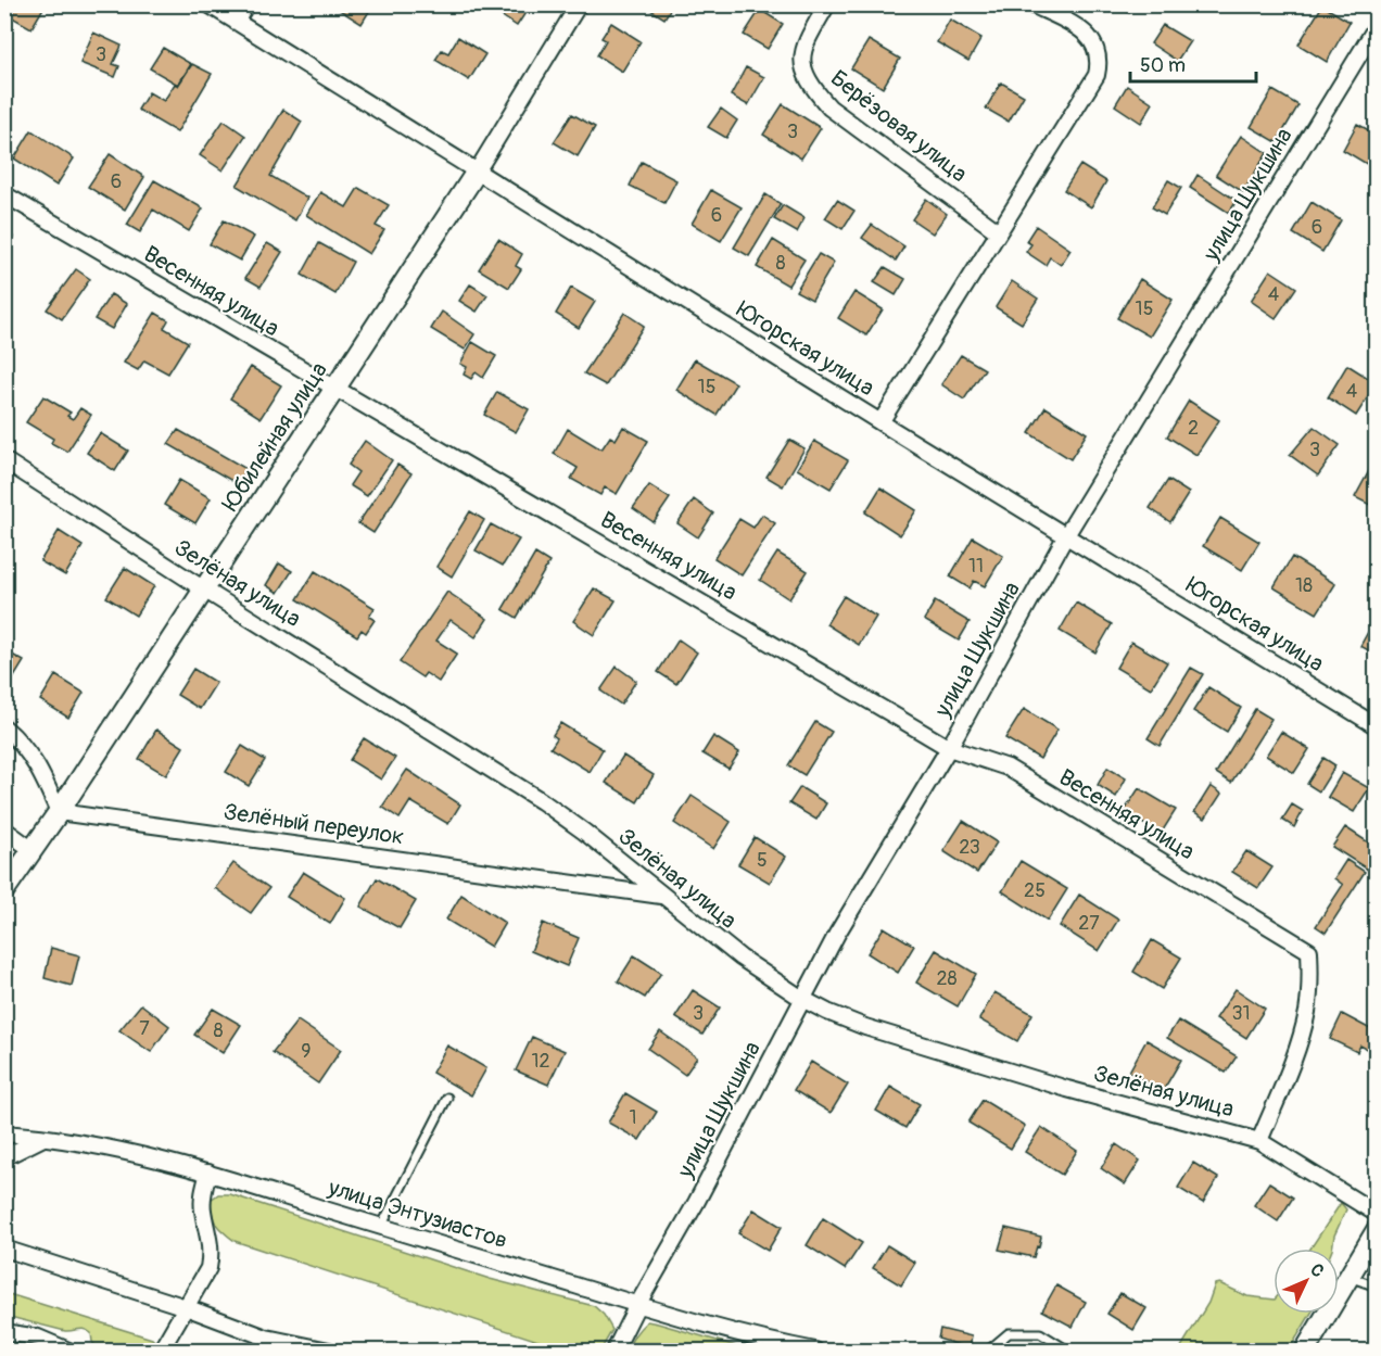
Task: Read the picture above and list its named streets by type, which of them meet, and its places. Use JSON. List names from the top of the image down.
{
  "streets": {
    "street": [
      "Берёзовая улица",
      "улица Шукшина",
      "Весенняя улица",
      "Югорская улица",
      "Юбилейная улица",
      "Зелёная улица",
      "Зелёный переулок",
      "улица Энтузиастов"
    ]
  },
  "crossings": [
    ["улица Шукшина", "Весенняя улица"],
    ["улица Шукшина", "Югорская улица"],
    ["улица Шукшина", "Зелёная улица"],
    ["улица Шукшина", "улица Энтузиастов"],
    ["Весенняя улица", "Юбилейная улица"],
    ["Весенняя улица", "Зелёная улица"],
    ["Югорская улица", "Юбилейная улица"],
    ["Юбилейная улица", "Зелёная улица"],
    ["Юбилейная улица", "Зелёный переулок"],
    ["Зелёная улица", "Зелёный переулок"]
  ],
  "house_numbers": [
    "3",
    "3",
    "6",
    "6",
    "6",
    "8",
    "4",
    "15",
    "15",
    "4",
    "2",
    "3",
    "11",
    "18",
    "23",
    "5",
    "25",
    "27",
    "28",
    "3",
    "31",
    "7",
    "8",
    "9",
    "12",
    "1"
  ],
  "scale_bar": "50 m",
  "north": "top right"
}
